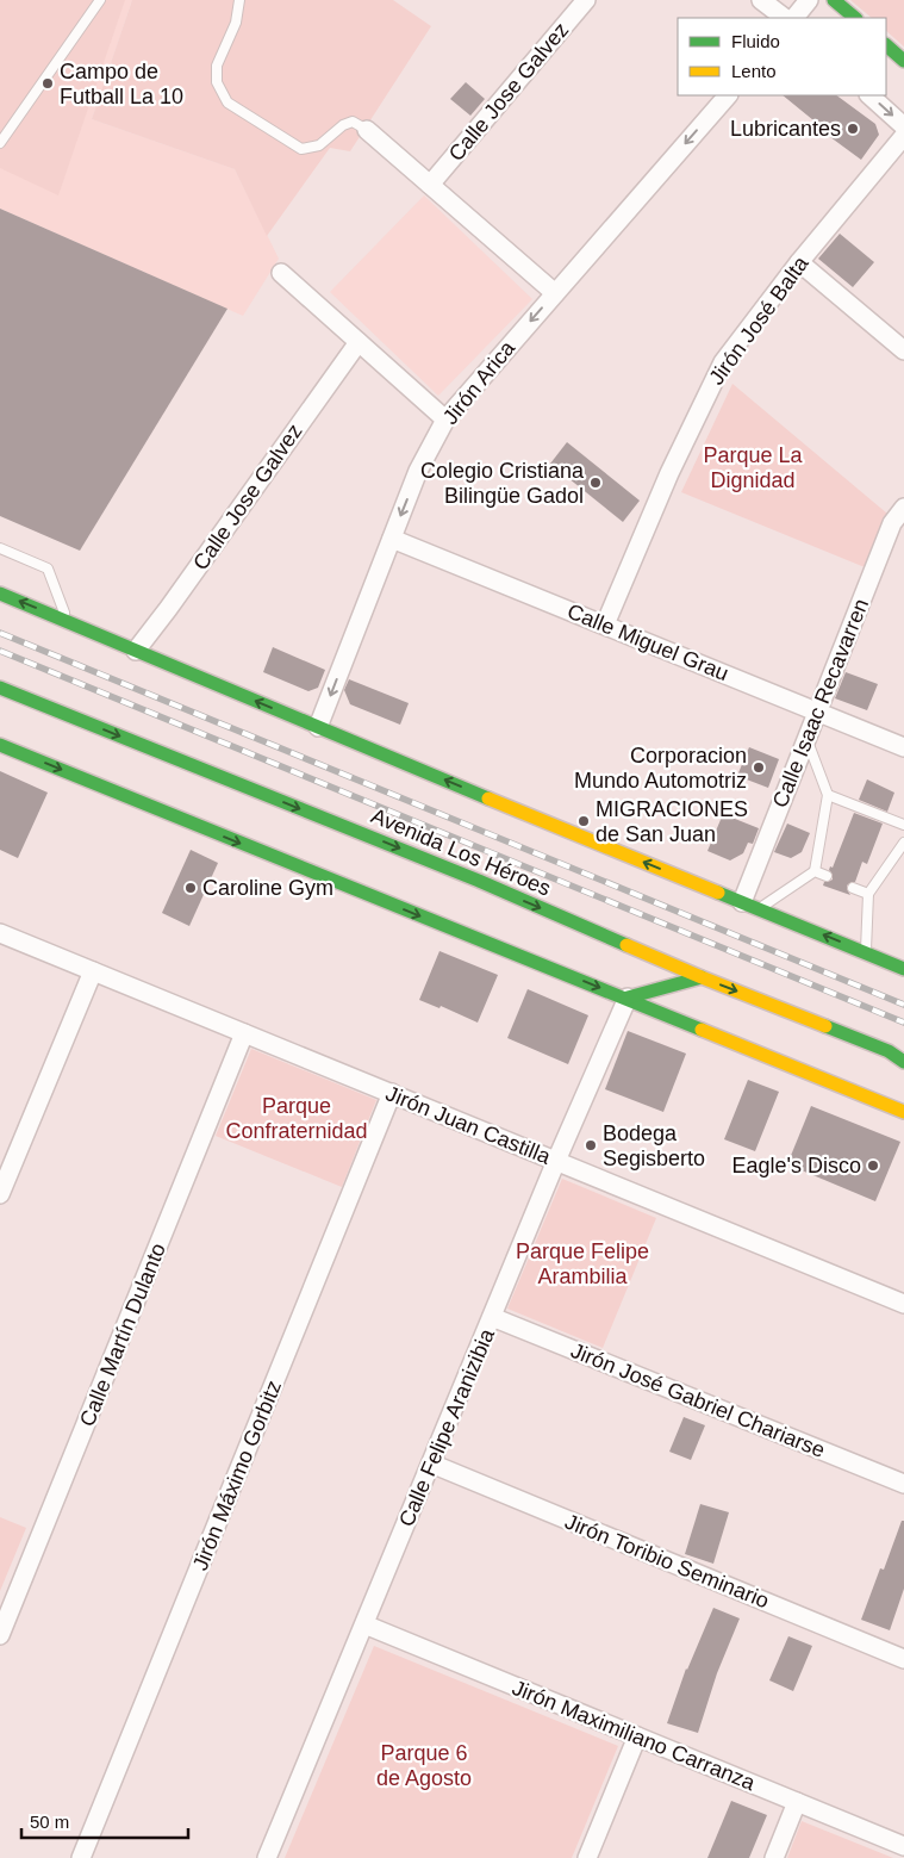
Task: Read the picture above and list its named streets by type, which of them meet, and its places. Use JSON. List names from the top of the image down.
{
  "streets": {
    "main road": ["Avenida Los Héroes"],
    "street": [
      "Calle Jose Galvez",
      "Jirón José Balta",
      "Jirón Arica",
      "Calle Miguel Grau",
      "Calle Isaac Recavarren",
      "Jirón Juan Castilla",
      "Calle Martín Dulanto",
      "Jirón José Gabriel Chariarse",
      "Calle Felipe Aranizibia",
      "Jirón Máximo Gorbitz",
      "Jirón Toribio Seminario",
      "Jirón Maximiliano Carranza"
    ]
  },
  "crossings": [
    ["Jirón José Balta", "Calle Miguel Grau"],
    ["Jirón Arica", "Calle Miguel Grau"],
    ["Calle Miguel Grau", "Calle Isaac Recavarren"],
    ["Jirón Juan Castilla", "Calle Martín Dulanto"],
    ["Jirón Juan Castilla", "Calle Felipe Aranizibia"],
    ["Jirón Juan Castilla", "Jirón Máximo Gorbitz"],
    ["Jirón José Gabriel Chariarse", "Calle Felipe Aranizibia"],
    ["Calle Felipe Aranizibia", "Jirón Toribio Seminario"],
    ["Calle Felipe Aranizibia", "Jirón Maximiliano Carranza"]
  ],
  "one_way": ["Jirón Arica"],
  "parks": [
    "Parque La Dignidad",
    "Parque Confraternidad",
    "Parque Felipe Arambilia",
    "Parque 6 de Agosto"
  ],
  "places": [
    "Campo de Futball La 10",
    "Lubricantes",
    "Colegio Cristiana Bilingüe Gadol",
    "Corporacion Mundo Automotriz",
    "MIGRACIONES de San Juan",
    "Caroline Gym",
    "Bodega Segisberto",
    "Eagle's Disco"
  ],
  "legend": ["Fluido", "Lento"],
  "scale_bar": "50 m"
}
